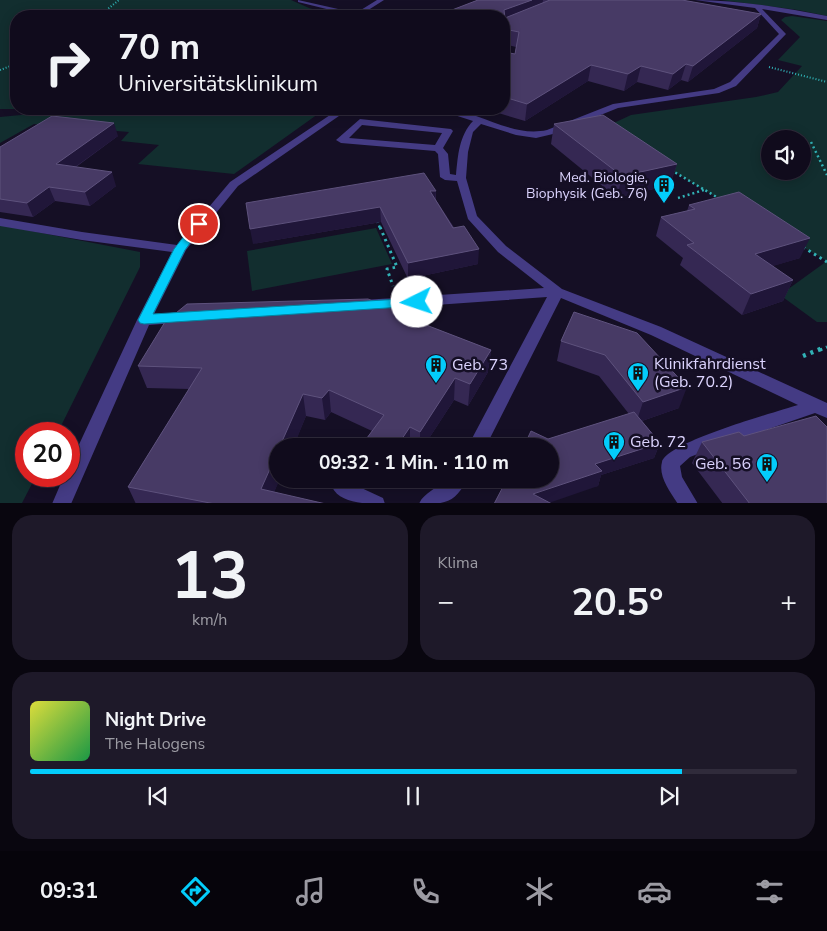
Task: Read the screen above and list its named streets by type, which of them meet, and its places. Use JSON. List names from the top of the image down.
{
  "places": {
    "building": [
      "Med. Biologie, Biophysik (Geb. 76)",
      "Geb. 73",
      "Klinikfahrdienst (Geb. 70.2)",
      "Geb. 72",
      "Geb. 56"
    ]
  },
  "page": {
    "turn": ["70 m", "Universitätsklinikum"],
    "limit": "20",
    "trip": "09:32 · 1 Min. · 110 m",
    "tile": [
      ["13", "km/h"],
      "Klima"
    ],
    "heat": ["−", "20.5°", "+"],
    "song": ["Night Drive", "The Halogens"],
    "tabs": "09:31"
  }
}
